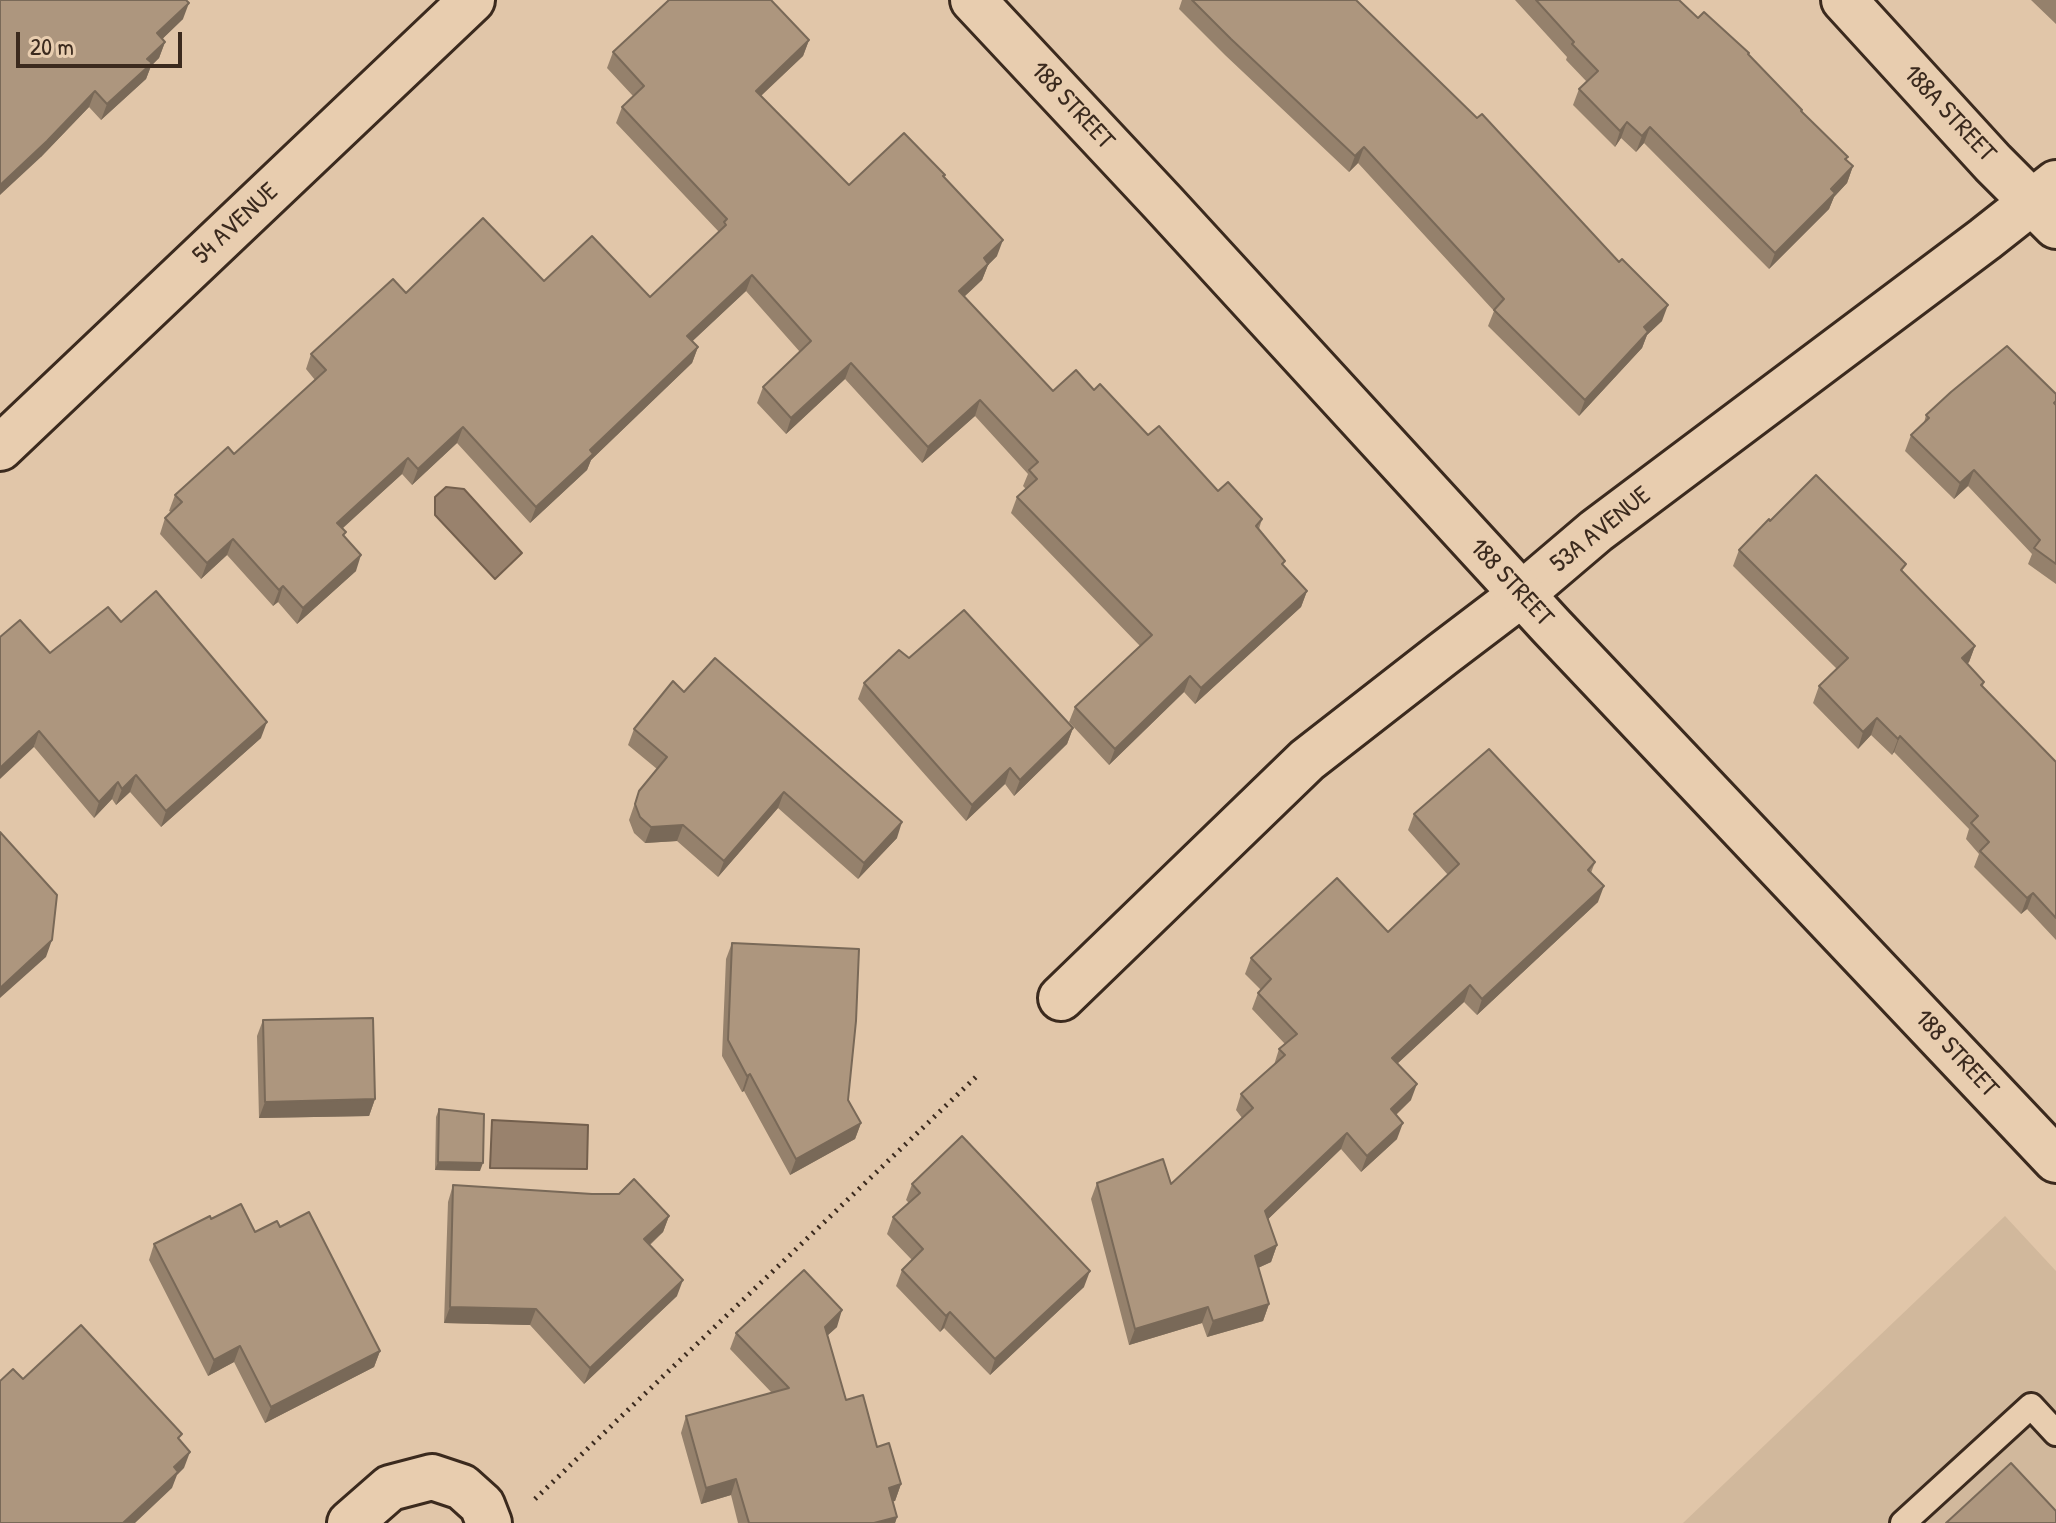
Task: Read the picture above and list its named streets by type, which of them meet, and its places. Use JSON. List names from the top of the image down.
{
  "streets": {
    "street": [
      "188 STREET",
      "188A STREET",
      "54 AVENUE",
      "53A AVENUE"
    ]
  },
  "crossings": [
    ["188 STREET", "53A AVENUE"],
    ["188A STREET", "53A AVENUE"]
  ],
  "scale_bar": "20 m"
}
